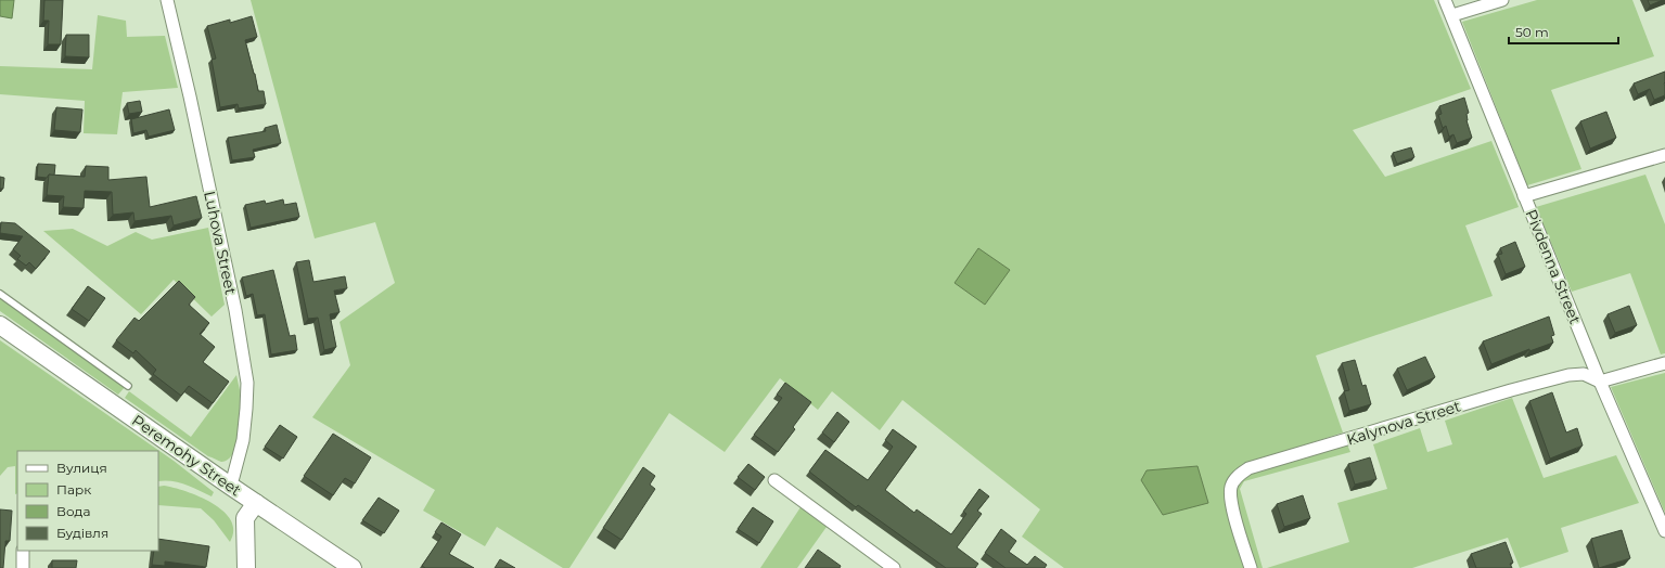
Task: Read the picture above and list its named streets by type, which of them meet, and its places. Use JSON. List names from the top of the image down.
{
  "streets": {
    "main road": ["Peremohy Street"],
    "street": ["Luhova Street", "Pivdenna Street", "Kalynova Street"]
  },
  "crossings": [
    ["Luhova Street", "Peremohy Street"],
    ["Pivdenna Street", "Kalynova Street"]
  ],
  "legend": [
    "Вулиця",
    "Парк",
    "Вода",
    "Будівля"
  ],
  "scale_bar": "50 m"
}
